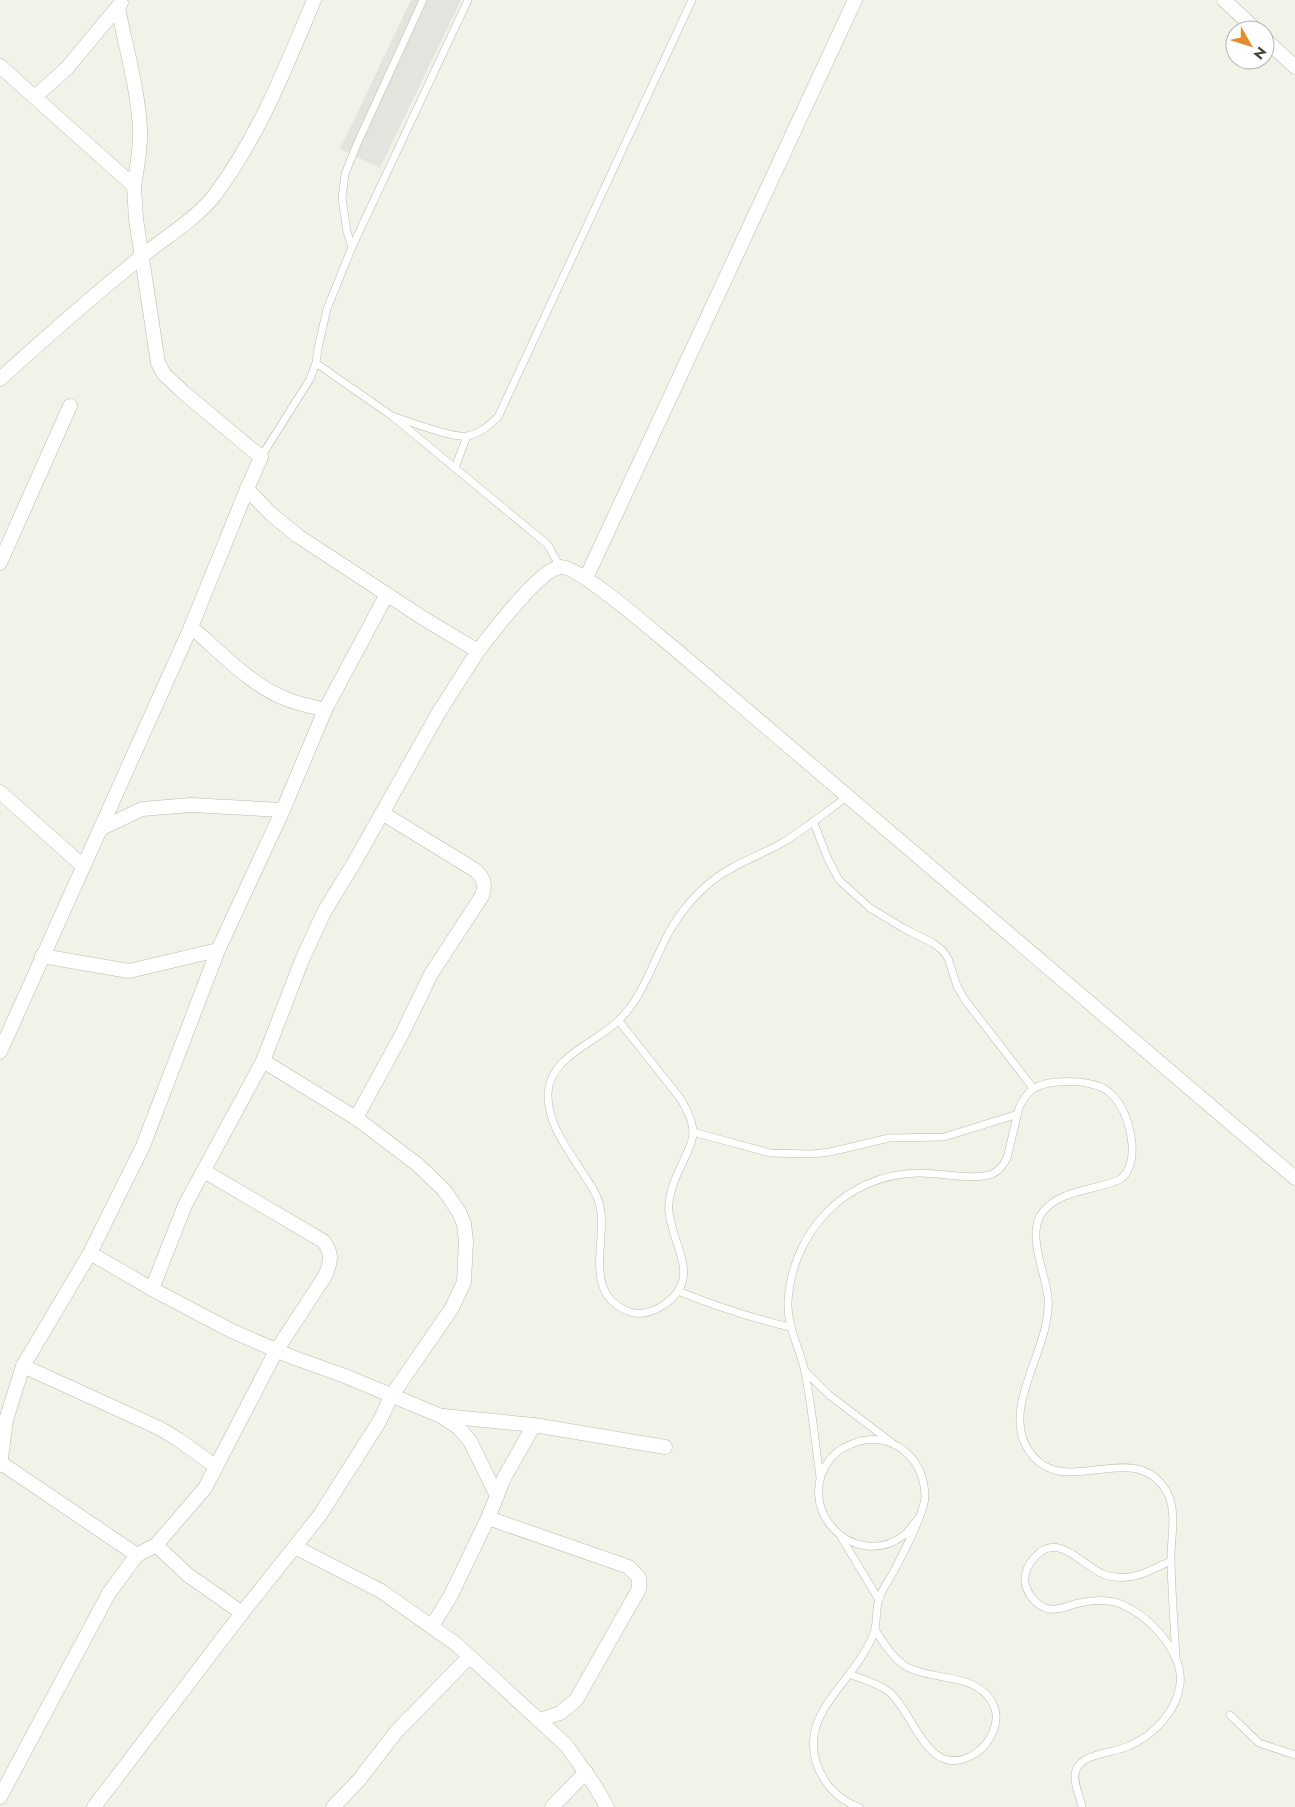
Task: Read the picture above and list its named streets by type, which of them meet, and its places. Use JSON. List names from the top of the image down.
{
  "north": "bottom right"
}
